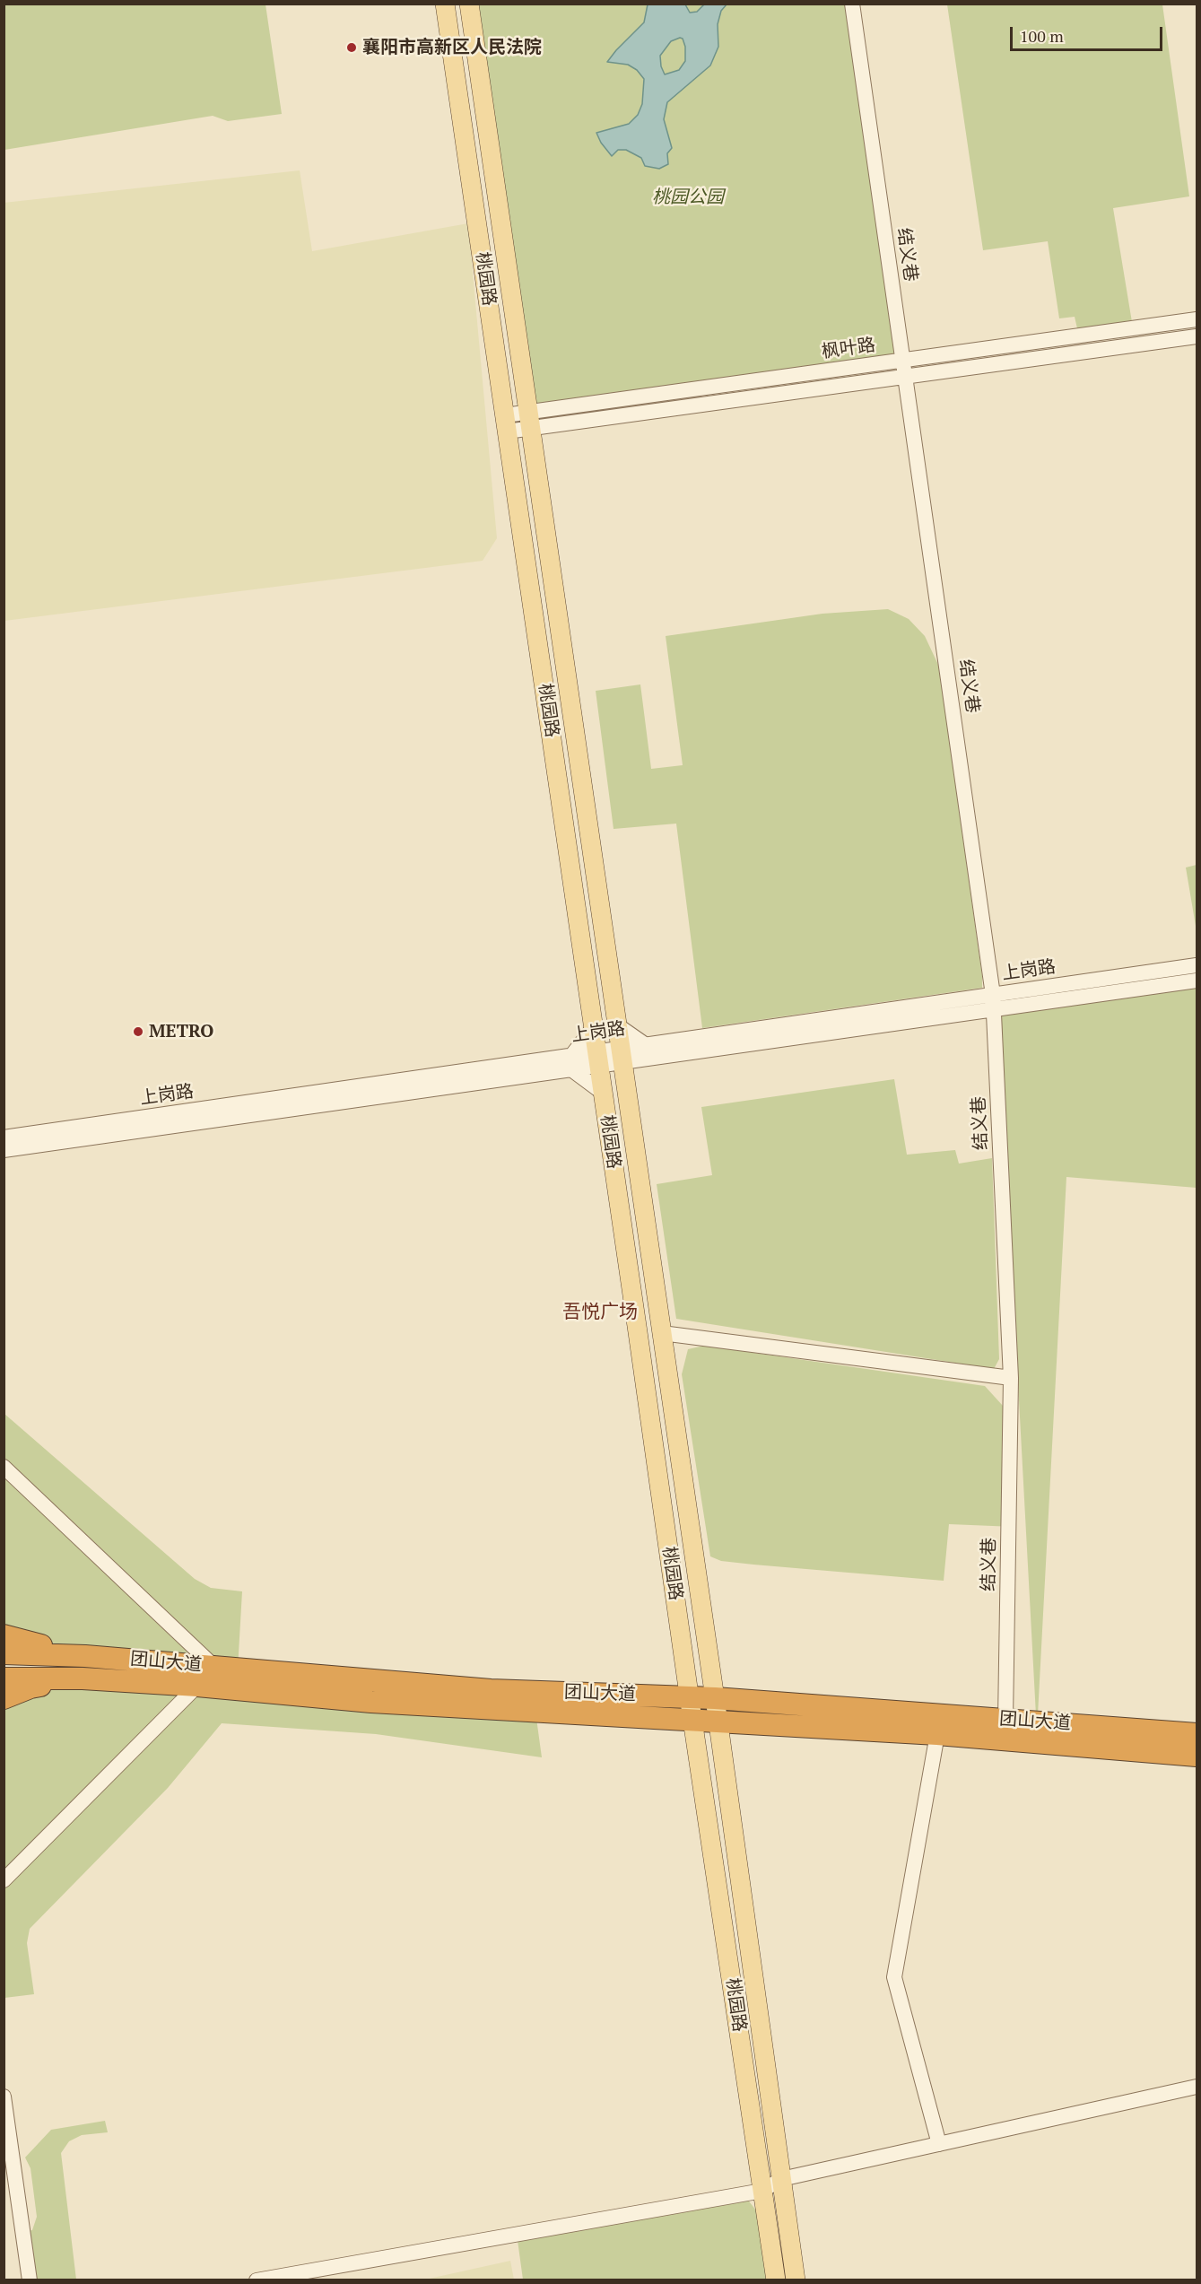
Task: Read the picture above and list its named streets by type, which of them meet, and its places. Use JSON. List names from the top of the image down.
{
  "streets": {
    "highway": ["团山大道"],
    "main road": ["桃园路"],
    "street": ["结义巷", "枫叶路", "上岗路"]
  },
  "crossings": [
    ["结义巷", "枫叶路"],
    ["结义巷", "上岗路"],
    ["结义巷", "团山大道"],
    ["桃园路", "枫叶路"],
    ["桃园路", "上岗路"],
    ["桃园路", "团山大道"]
  ],
  "districts": ["吾悦广场"],
  "parks": ["桃园公园"],
  "places": ["襄阳市高新区人民法院", "METRO"],
  "scale_bar": "100 m"
}
